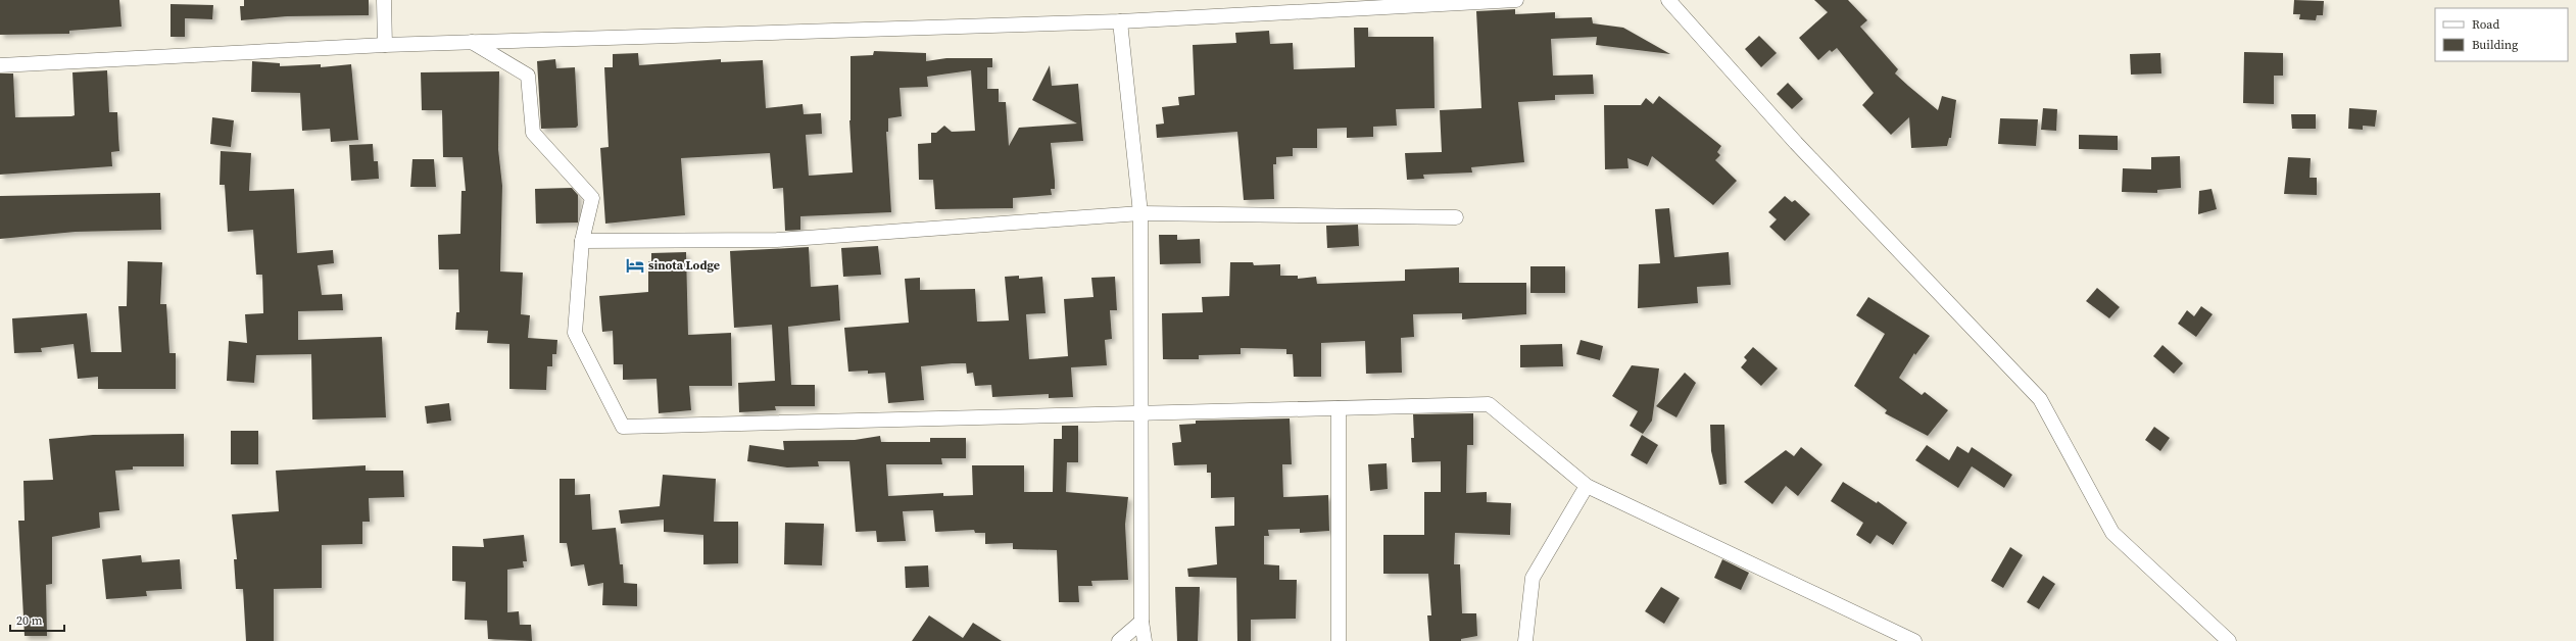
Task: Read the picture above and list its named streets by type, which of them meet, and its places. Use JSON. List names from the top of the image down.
{
  "places": {
    "hotel": ["sinota Lodge"]
  },
  "legend": ["Road", "Building"],
  "scale_bar": "20 m"
}
